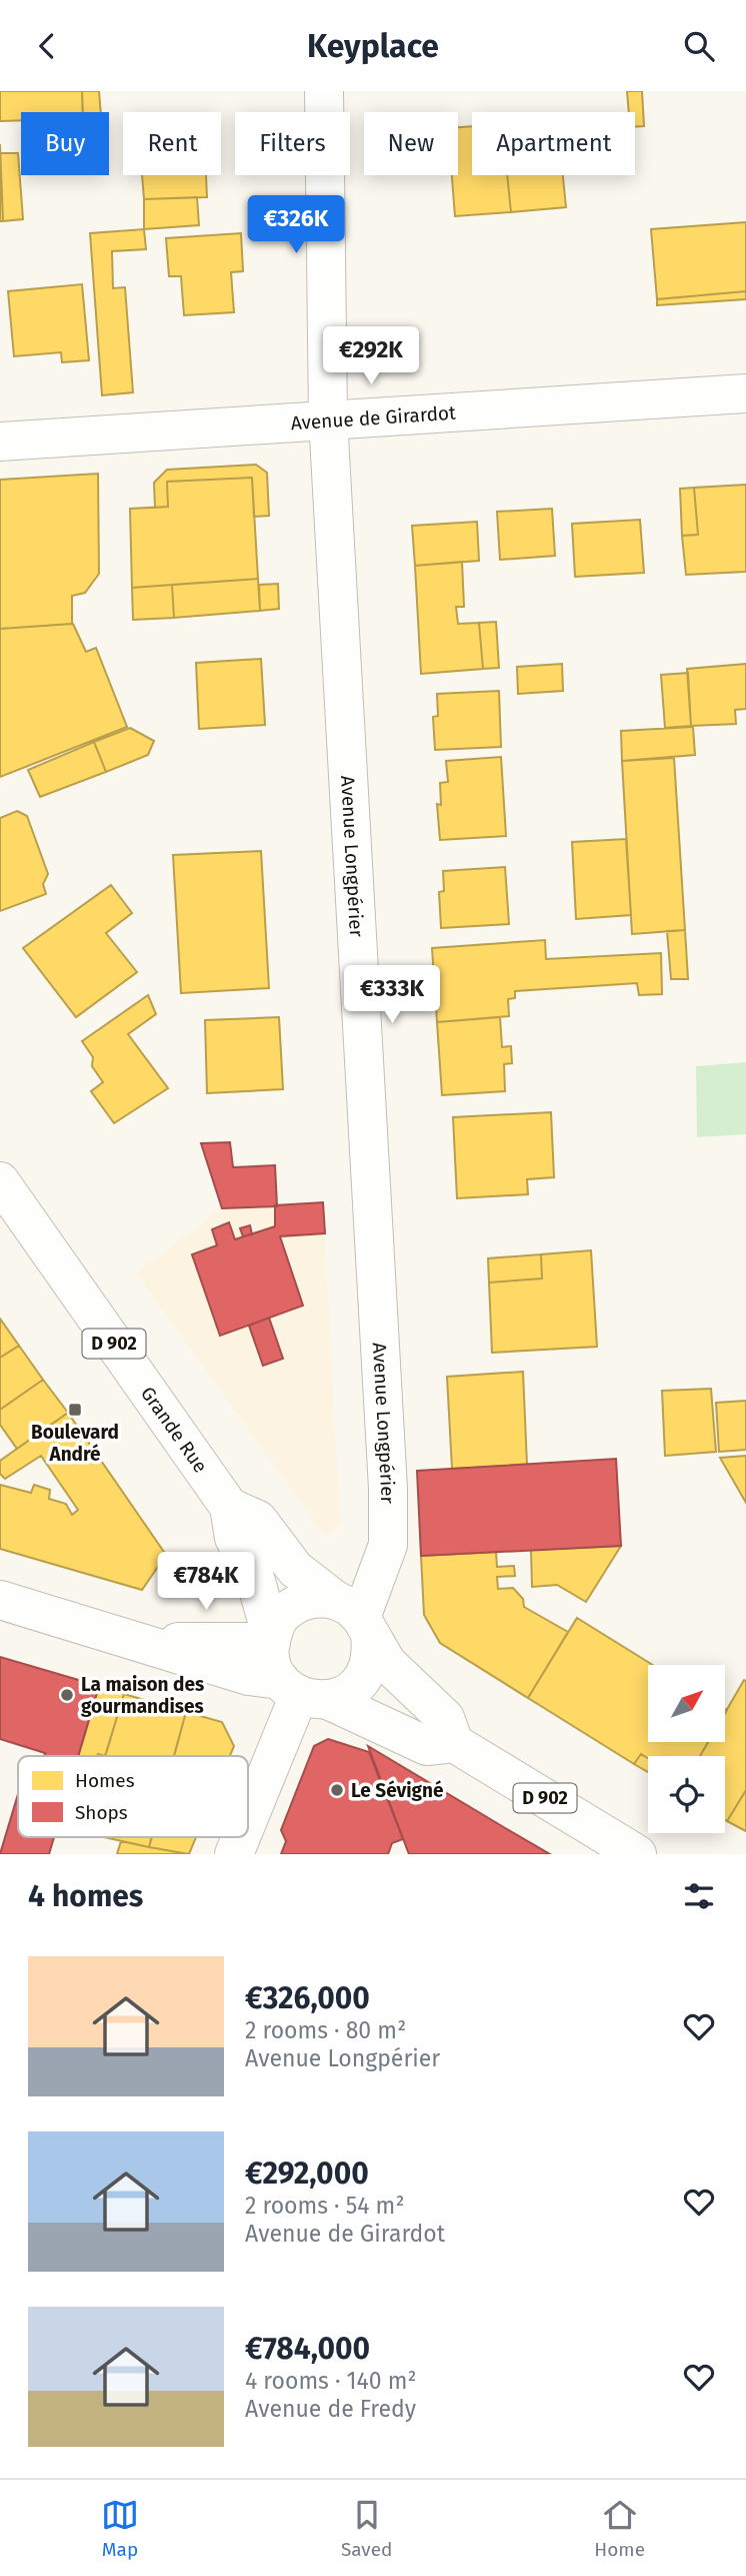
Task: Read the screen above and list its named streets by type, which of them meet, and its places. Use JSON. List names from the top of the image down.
{
  "streets": {
    "street": [
      "Avenue de Girardot",
      "Avenue Longpérier",
      "D 902",
      "Grande Rue"
    ]
  },
  "crossings": [
    ["Avenue de Girardot", "Avenue Longpérier"],
    ["Avenue Longpérier", "Grande Rue"],
    ["D 902", "Grande Rue"]
  ],
  "places": {
    "transit": ["Boulevard André"],
    "other": ["La maison des gourmandises", "Le Sévigné"]
  },
  "legend": ["Homes", "Shops"],
  "north": "top right",
  "page": {
    "header": "Keyplace",
    "chip": [
      "Buy",
      "Rent",
      "Filters",
      "New",
      "Apartment"
    ],
    "price": [
      "€326K",
      "€292K",
      "€333K",
      "€784K"
    ],
    "heading": "4 homes",
    "list": [
      {
        "name": "€326,000",
        "note": "2 rooms · 80 m² · Avenue Longpérier"
      },
      {
        "name": "€292,000",
        "note": "2 rooms · 54 m² · Avenue de Girardot"
      },
      {
        "name": "€784,000",
        "note": "4 rooms · 140 m² · Avenue de Fredy"
      }
    ],
    "tabs": ["Map", "Saved", "Home"]
  }
}
